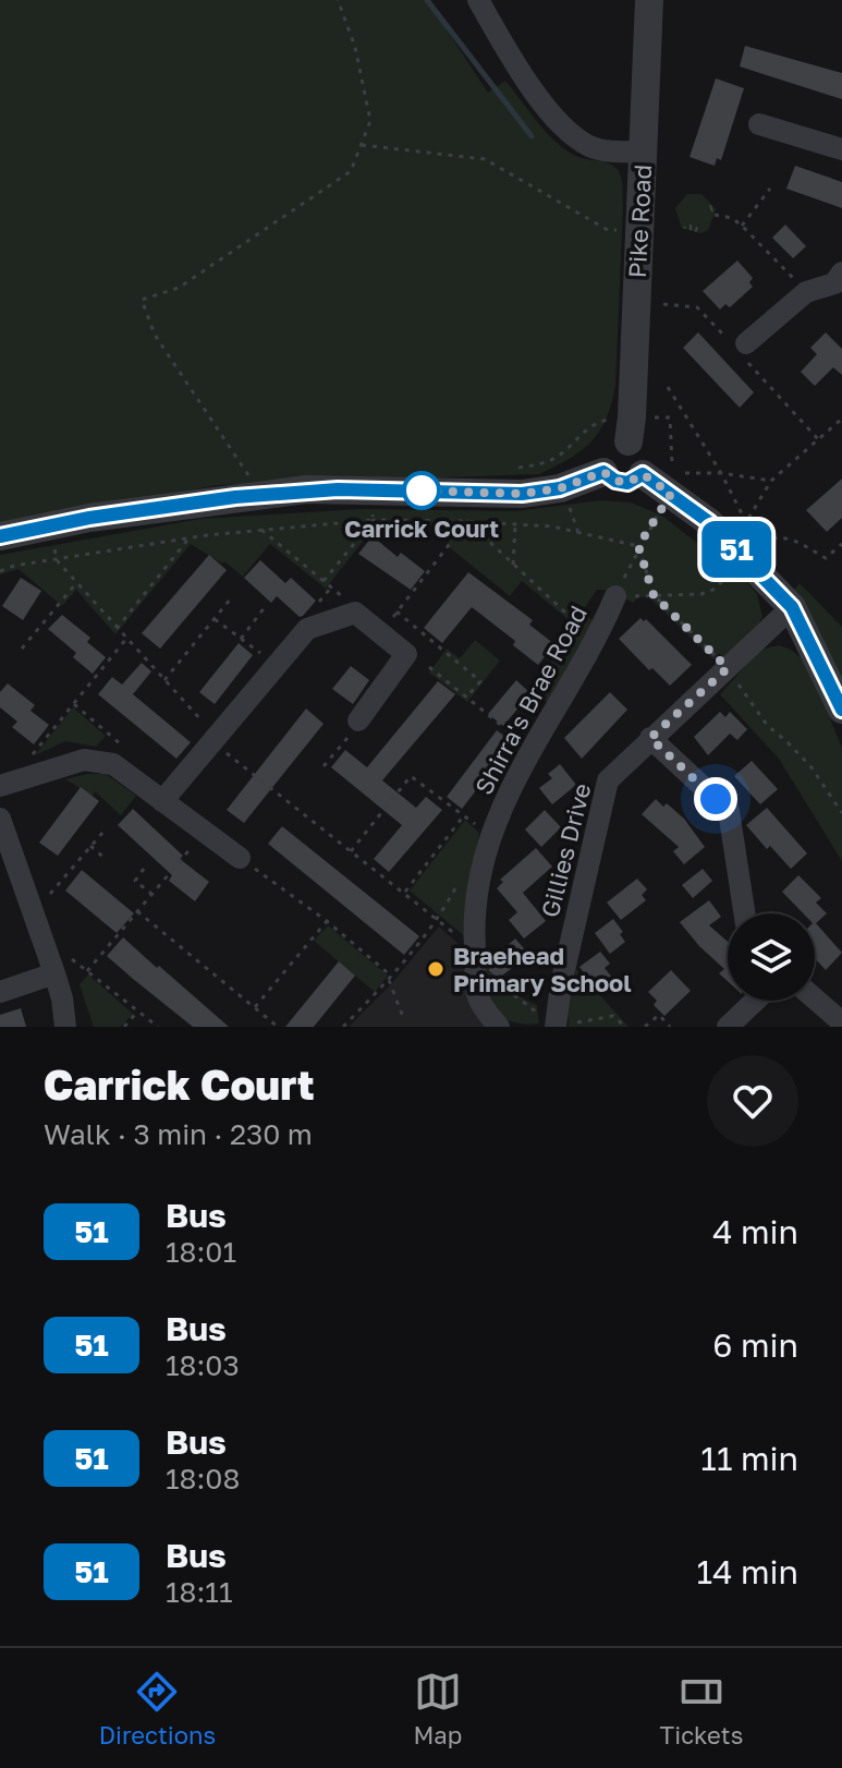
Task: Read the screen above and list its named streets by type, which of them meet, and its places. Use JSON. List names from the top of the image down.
{
  "streets": {
    "street": ["Pike Road", "Shirra's Brae Road", "Gillies Drive"]
  },
  "places": ["Carrick Court", "Braehead Primary School"],
  "lines": ["bus line 51"],
  "page": {
    "on_map": "51",
    "heading": ["Carrick Court", "Walk · 3 min · 230 m"],
    "list": [
      {
        "mark": "51",
        "name": "Bus",
        "note": "18:01",
        "value": "4 min"
      },
      {
        "mark": "51",
        "name": "Bus",
        "note": "18:03",
        "value": "6 min"
      },
      {
        "mark": "51",
        "name": "Bus",
        "note": "18:08",
        "value": "11 min"
      },
      {
        "mark": "51",
        "name": "Bus",
        "note": "18:11",
        "value": "14 min"
      }
    ],
    "tabs": ["Directions", "Map", "Tickets"]
  }
}
